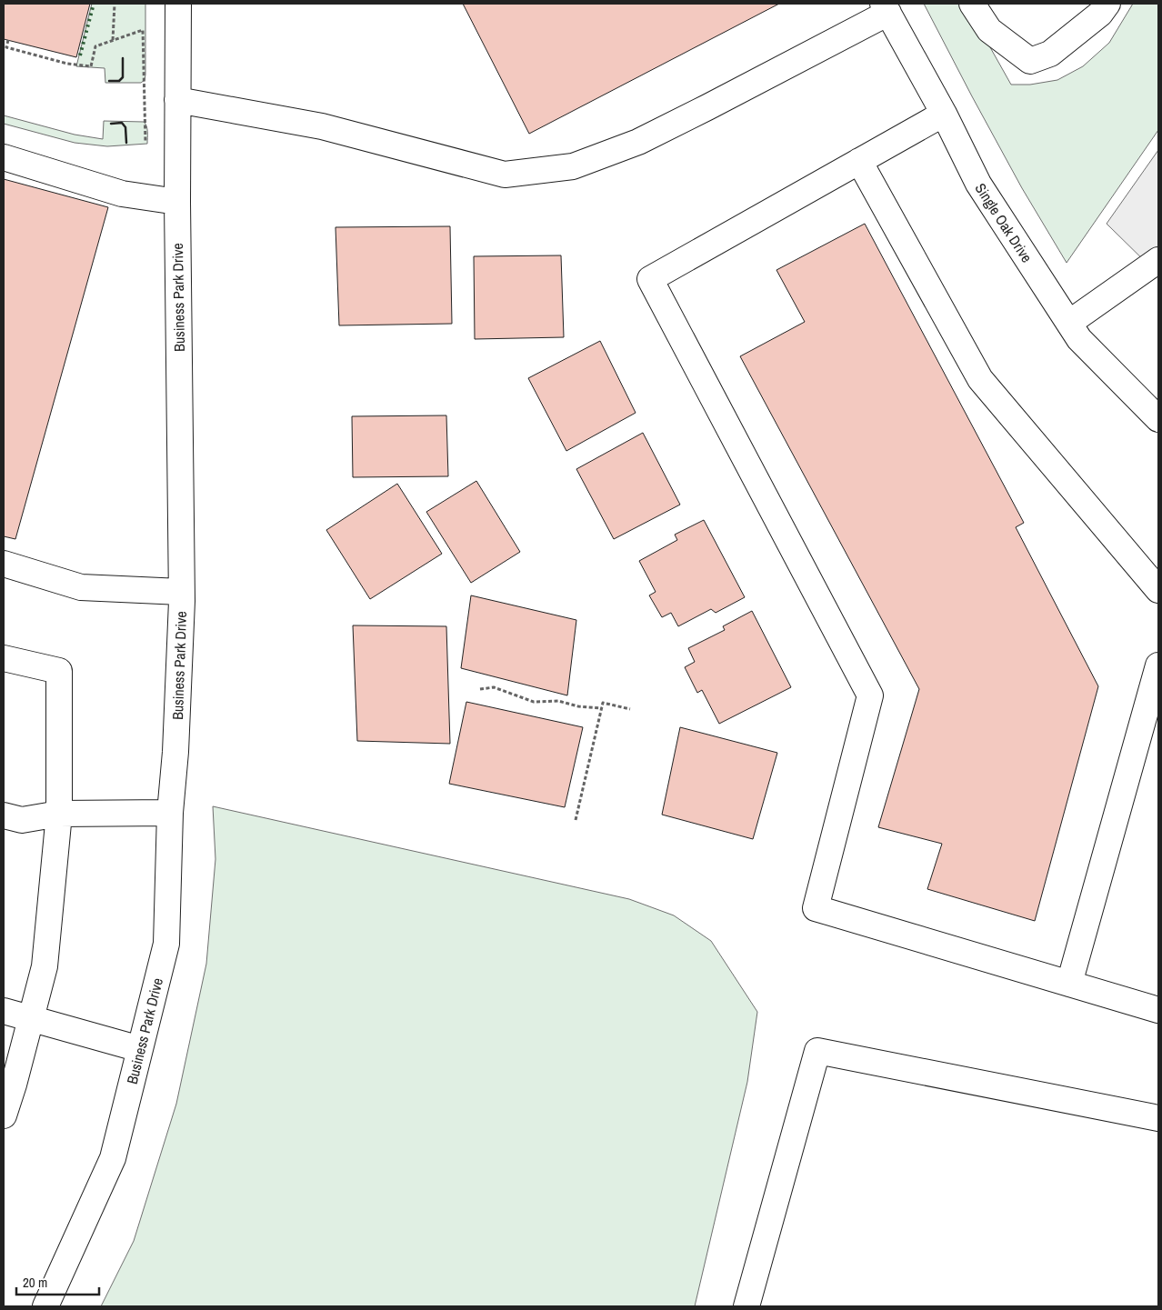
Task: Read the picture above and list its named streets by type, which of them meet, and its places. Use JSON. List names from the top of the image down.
{
  "streets": {
    "street": ["Single Oak Drive", "Business Park Drive"]
  },
  "scale_bar": "20 m"
}
